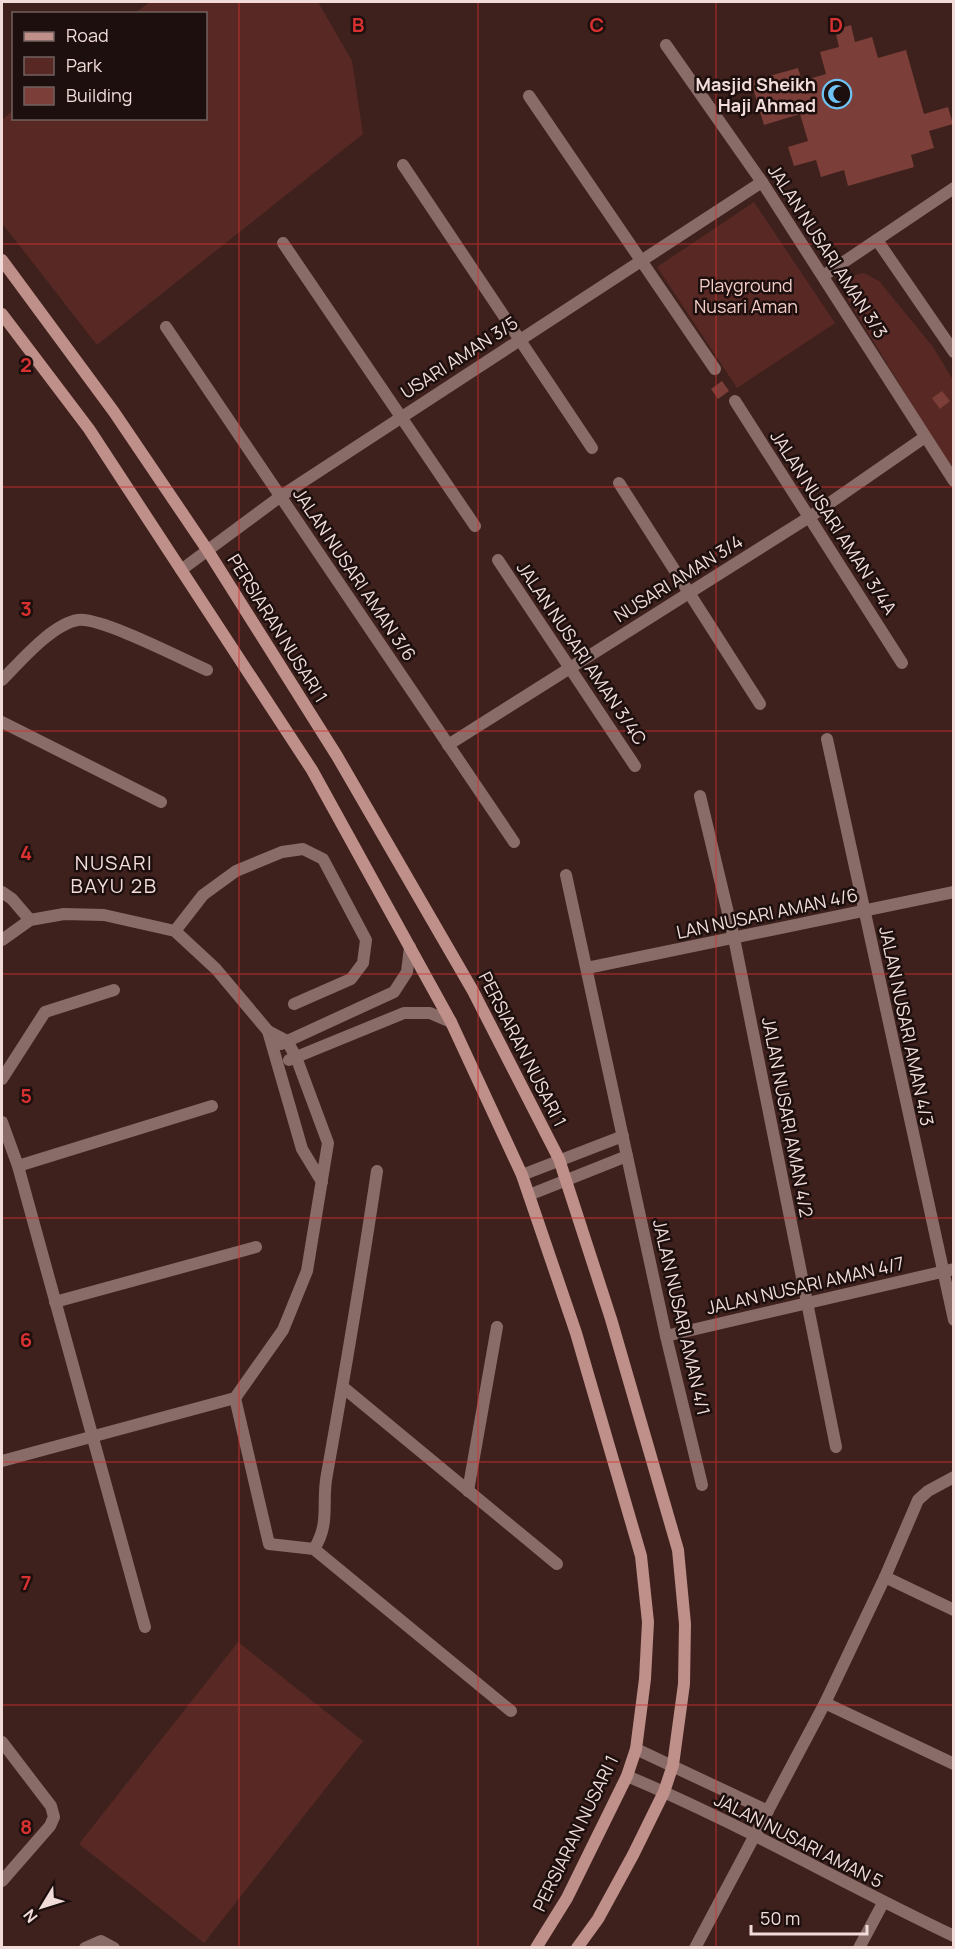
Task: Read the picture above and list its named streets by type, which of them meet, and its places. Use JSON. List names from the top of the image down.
{
  "streets": {
    "main road": ["PERSIARAN NUSARI 1"],
    "street": [
      "JALAN NUSARI AMAN 3/3",
      "USARI AMAN 3/5",
      "JALAN NUSARI AMAN 3/4A",
      "JALAN NUSARI AMAN 3/6",
      "NUSARI AMAN 3/4",
      "JALAN NUSARI AMAN 3/4C",
      "LAN NUSARI AMAN 4/6",
      "JALAN NUSARI AMAN 4/3",
      "JALAN NUSARI AMAN 4/2",
      "JALAN NUSARI AMAN 4/7",
      "JALAN NUSARI AMAN 4/1",
      "JALAN NUSARI AMAN 5"
    ]
  },
  "crossings": [
    ["JALAN NUSARI AMAN 3/3", "USARI AMAN 3/5"],
    ["JALAN NUSARI AMAN 3/3", "NUSARI AMAN 3/4"],
    ["USARI AMAN 3/5", "JALAN NUSARI AMAN 3/6"],
    ["USARI AMAN 3/5", "PERSIARAN NUSARI 1"],
    ["JALAN NUSARI AMAN 3/4A", "NUSARI AMAN 3/4"],
    ["JALAN NUSARI AMAN 3/6", "NUSARI AMAN 3/4"],
    ["NUSARI AMAN 3/4", "JALAN NUSARI AMAN 3/4C"],
    ["PERSIARAN NUSARI 1", "JALAN NUSARI AMAN 5"],
    ["LAN NUSARI AMAN 4/6", "JALAN NUSARI AMAN 4/3"],
    ["LAN NUSARI AMAN 4/6", "JALAN NUSARI AMAN 4/2"],
    ["JALAN NUSARI AMAN 4/3", "JALAN NUSARI AMAN 4/7"],
    ["JALAN NUSARI AMAN 4/2", "JALAN NUSARI AMAN 4/7"],
    ["JALAN NUSARI AMAN 4/7", "JALAN NUSARI AMAN 4/1"]
  ],
  "districts": ["NUSARI BAYU 2B"],
  "parks": ["Playground Nusari Aman"],
  "places": {
    "mosque": ["Masjid Sheikh Haji Ahmad"]
  },
  "legend": ["Road", "Park", "Building"],
  "scale_bar": "50 m",
  "north": "bottom left",
  "grid": {
    "columns": ["B", "C", "D"],
    "rows": [
      "2",
      "3",
      "4",
      "5",
      "6",
      "7",
      "8"
    ]
  }
}
